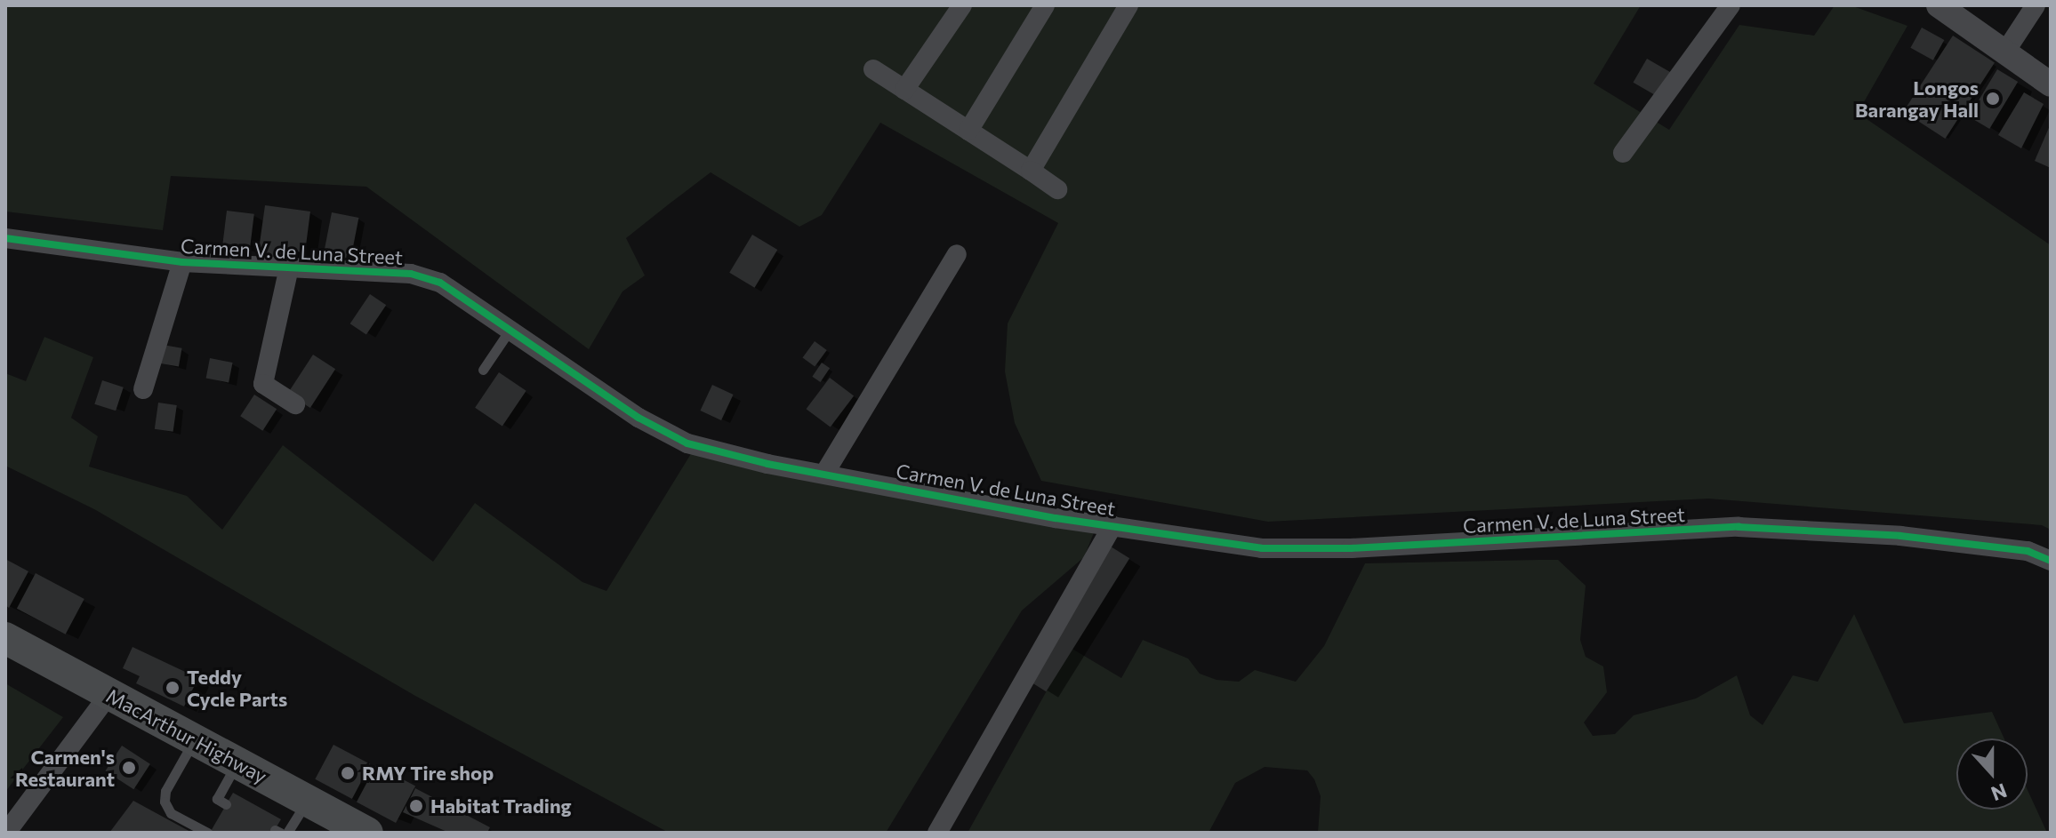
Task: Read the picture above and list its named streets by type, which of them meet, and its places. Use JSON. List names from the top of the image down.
{
  "streets": {
    "highway": ["MacArthur Highway"],
    "street": ["Carmen V. de Luna Street"]
  },
  "places": [
    "Longos Barangay Hall",
    "Teddy Cycle Parts",
    "Carmen's Restaurant",
    "RMY Tire shop",
    "Habitat Trading"
  ],
  "north": "bottom"
}
